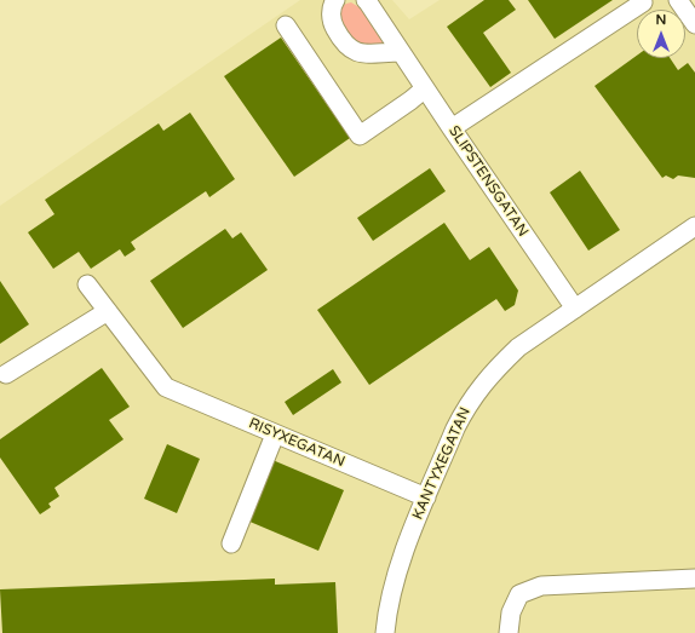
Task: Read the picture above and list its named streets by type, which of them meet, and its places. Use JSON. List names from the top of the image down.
{
  "streets": {
    "street": ["SLIPSTENSGATAN", "RISYXEGATAN", "KANTYXEGATAN"]
  },
  "crossings": [
    ["SLIPSTENSGATAN", "KANTYXEGATAN"],
    ["RISYXEGATAN", "KANTYXEGATAN"]
  ],
  "north": "top"
}
